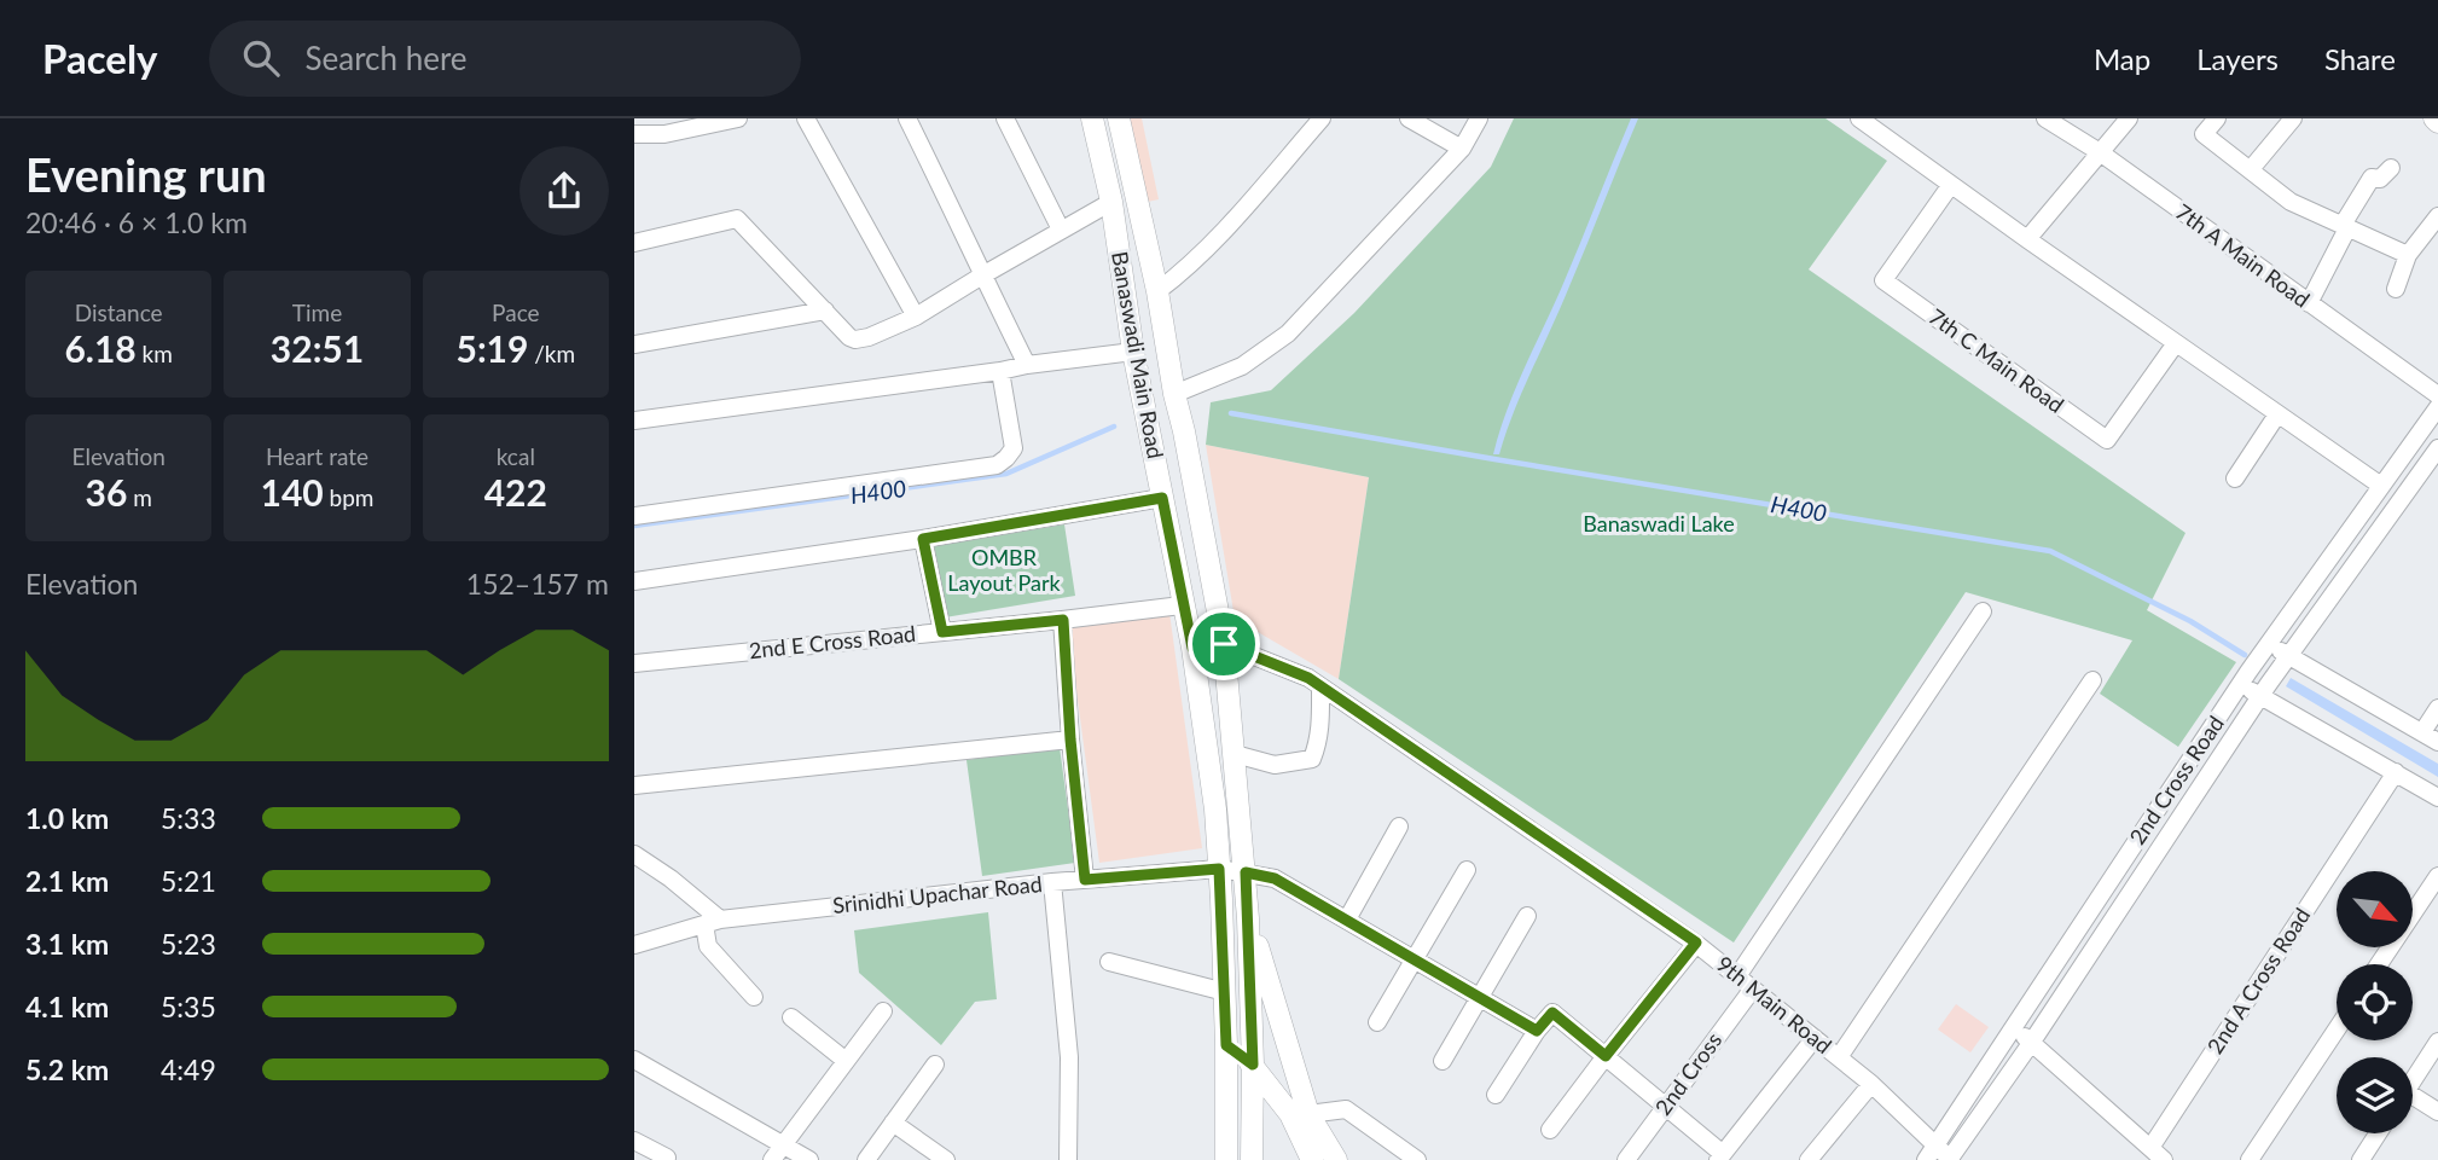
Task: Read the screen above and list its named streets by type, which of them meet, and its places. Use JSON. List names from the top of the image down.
{
  "streets": {
    "main road": ["Banaswadi Main Road"],
    "street": [
      "7th A Main Road",
      "7th C Main Road",
      "2nd E Cross Road",
      "2nd Cross Road",
      "Srinidhi Upachar Road",
      "2nd A Cross Road",
      "9th Main Road",
      "2nd Cross"
    ]
  },
  "crossings": [
    ["Banaswadi Main Road", "2nd E Cross Road"],
    ["Banaswadi Main Road", "Srinidhi Upachar Road"],
    ["Banaswadi Main Road", "9th Main Road"],
    ["2nd Cross Road", "9th Main Road"],
    ["9th Main Road", "2nd Cross"]
  ],
  "water": ["H400"],
  "parks": ["Banaswadi Lake", "OMBR Layout Park"],
  "north": "bottom right",
  "page": {
    "header": "Pacely",
    "search": "Search here",
    "nav": ["Map", "Layers", "Share"],
    "heading": ["Evening run", "20:46 · 6 × 1.0 km"],
    "stats": [
      ["Distance", "6.18 km"],
      ["Time", "32:51"],
      ["Pace", "5:19 /km"],
      ["Elevation", "36 m"],
      ["Heart rate", "140 bpm"],
      ["kcal", "422"]
    ],
    "chart": ["Elevation", "152–157 m"],
    "list": [
      {
        "name": "1.0 km",
        "note": "5:33"
      },
      {
        "name": "2.1 km",
        "note": "5:21"
      },
      {
        "name": "3.1 km",
        "note": "5:23"
      },
      {
        "name": "4.1 km",
        "note": "5:35"
      },
      {
        "name": "5.2 km",
        "note": "4:49"
      }
    ]
  }
}
